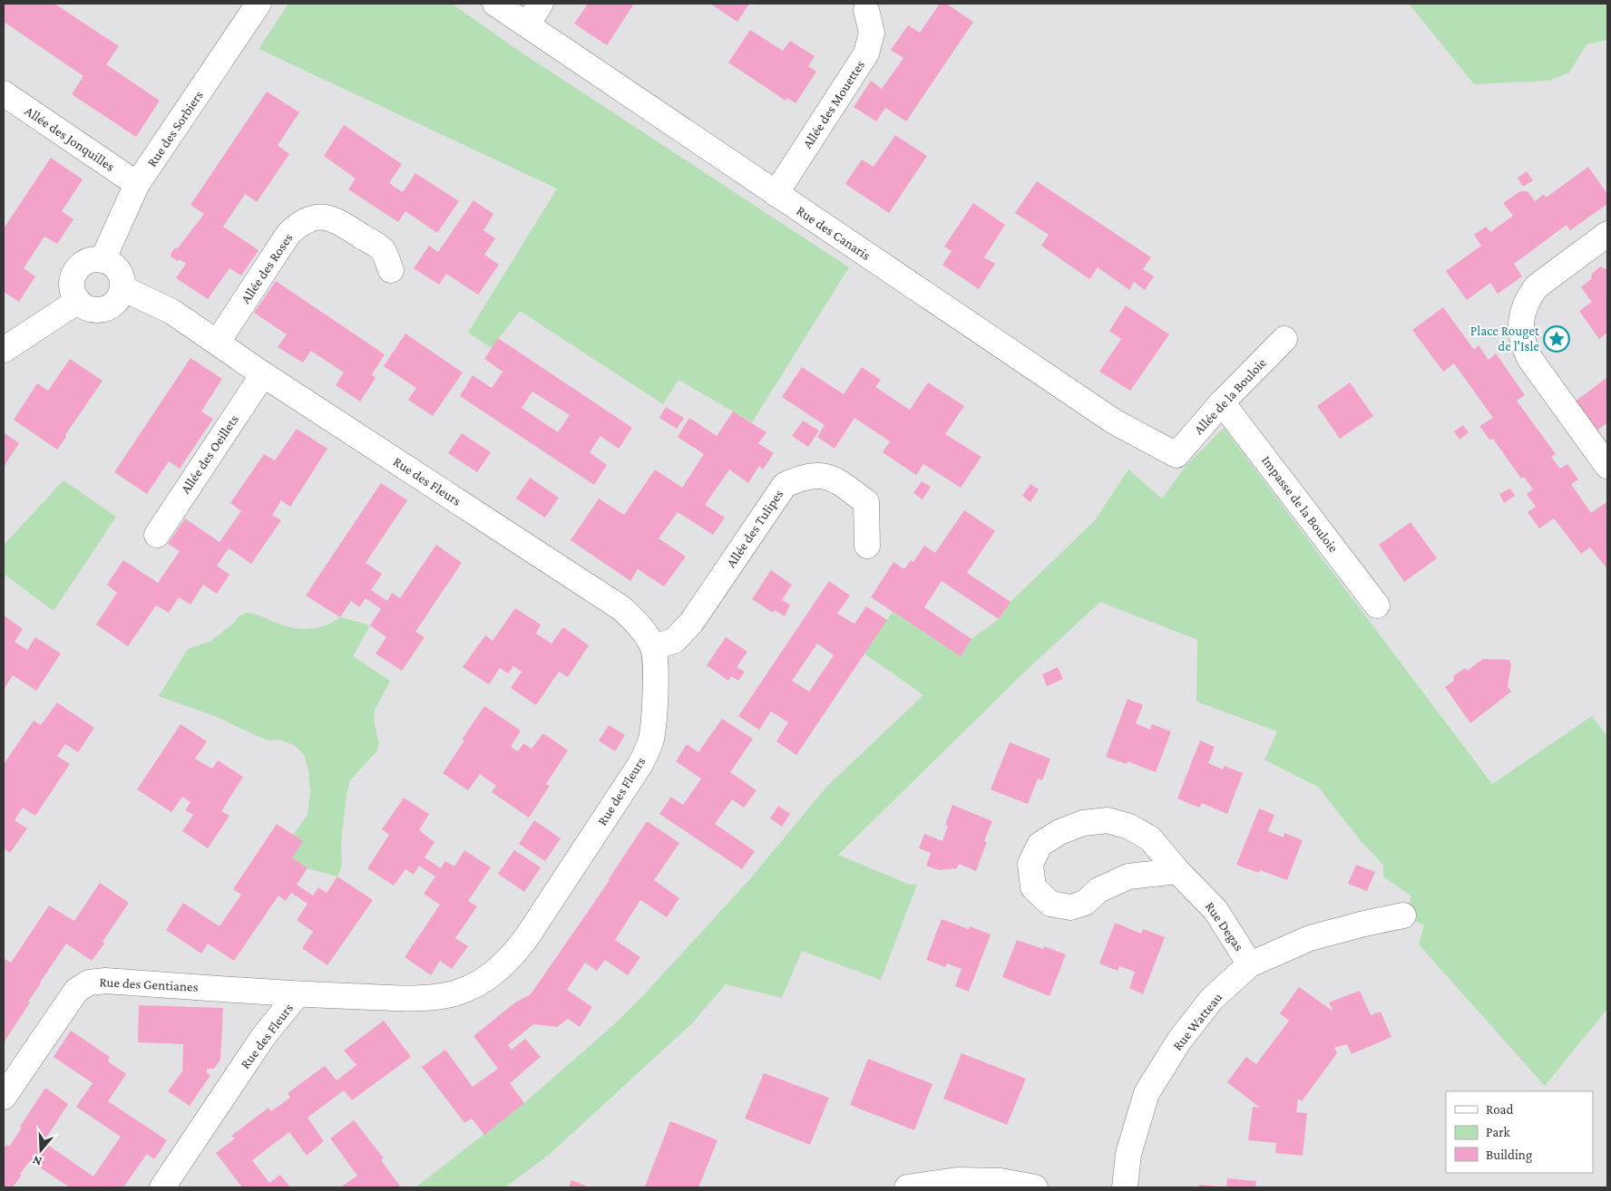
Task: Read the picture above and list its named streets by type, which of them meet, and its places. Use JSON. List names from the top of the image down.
{
  "streets": {
    "street": [
      "Allée des Mouettes",
      "Rue des Sorbiers",
      "Allée des Jonquilles",
      "Rue des Canaris",
      "Allée des Roses",
      "Allée de la Bouloie",
      "Allée des Oeillets",
      "Rue des Fleurs",
      "Impasse de la Bouloie",
      "Allée des Tulipes",
      "Rue Degas",
      "Rue des Gentianes",
      "Rue Watteau"
    ]
  },
  "crossings": [
    ["Allée des Mouettes", "Rue des Canaris"],
    ["Rue des Sorbiers", "Allée des Jonquilles"],
    ["Rue des Sorbiers", "Rue des Fleurs"],
    ["Rue des Canaris", "Allée de la Bouloie"],
    ["Allée des Roses", "Rue des Fleurs"],
    ["Allée de la Bouloie", "Impasse de la Bouloie"],
    ["Allée des Oeillets", "Rue des Fleurs"],
    ["Rue des Fleurs", "Allée des Tulipes"],
    ["Rue des Fleurs", "Rue des Gentianes"],
    ["Rue Degas", "Rue Watteau"]
  ],
  "places": {
    "place": ["Place Rouget de l'Isle"]
  },
  "legend": ["Road", "Park", "Building"],
  "north": "bottom"
}
